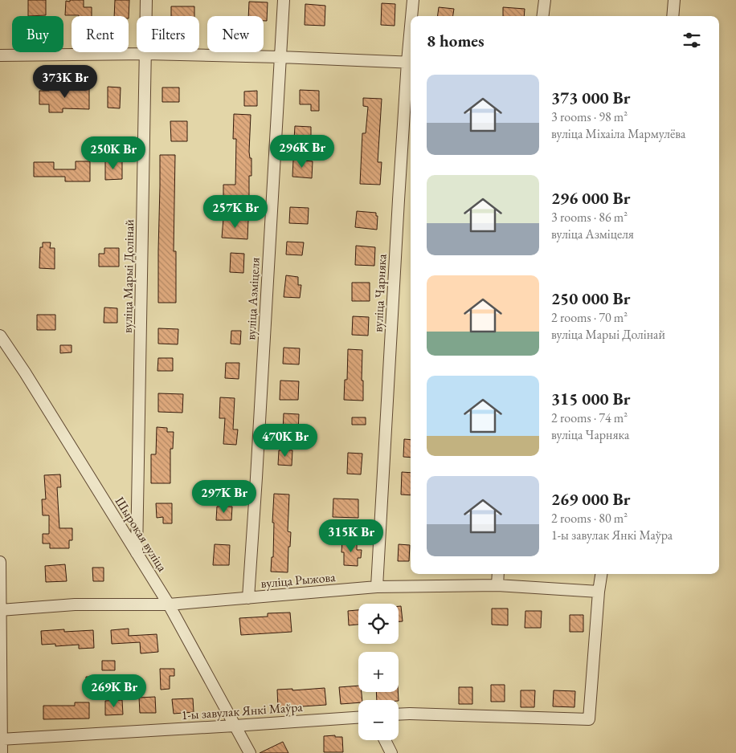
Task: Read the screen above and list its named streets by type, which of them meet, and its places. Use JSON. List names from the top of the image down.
{
  "streets": {
    "street": [
      "вуліца Марыі Долінай",
      "вуліца Чарняка",
      "вуліца Азміцеля",
      "Шырокая вуліца",
      "вуліца Рыжова",
      "1-ы завулак Янкі Маўра"
    ]
  },
  "crossings": [
    ["вуліца Марыі Долінай", "Шырокая вуліца"],
    ["вуліца Чарняка", "вуліца Рыжова"],
    ["вуліца Азміцеля", "вуліца Рыжова"],
    ["Шырокая вуліца", "вуліца Рыжова"],
    ["Шырокая вуліца", "1-ы завулак Янкі Маўра"]
  ],
  "page": {
    "chip": [
      "Buy",
      "Rent",
      "Filters",
      "New"
    ],
    "heading": "8 homes",
    "list": [
      {
        "name": "373 000 Br",
        "note": "3 rooms · 98 m² · вуліца Міхаіла Мармулёва"
      },
      {
        "name": "296 000 Br",
        "note": "3 rooms · 86 m² · вуліца Азміцеля"
      },
      {
        "name": "250 000 Br",
        "note": "2 rooms · 70 m² · вуліца Марыі Долінай"
      },
      {
        "name": "315 000 Br",
        "note": "2 rooms · 74 m² · вуліца Чарняка"
      },
      {
        "name": "269 000 Br",
        "note": "2 rooms · 80 m² · 1-ы завулак Янкі Маўра"
      }
    ],
    "price": [
      "373K Br",
      "296K Br",
      "250K Br",
      "257K Br",
      "470K Br",
      "297K Br",
      "315K Br",
      "269K Br"
    ],
    "map_buttons": ["+", "−"]
  }
}
